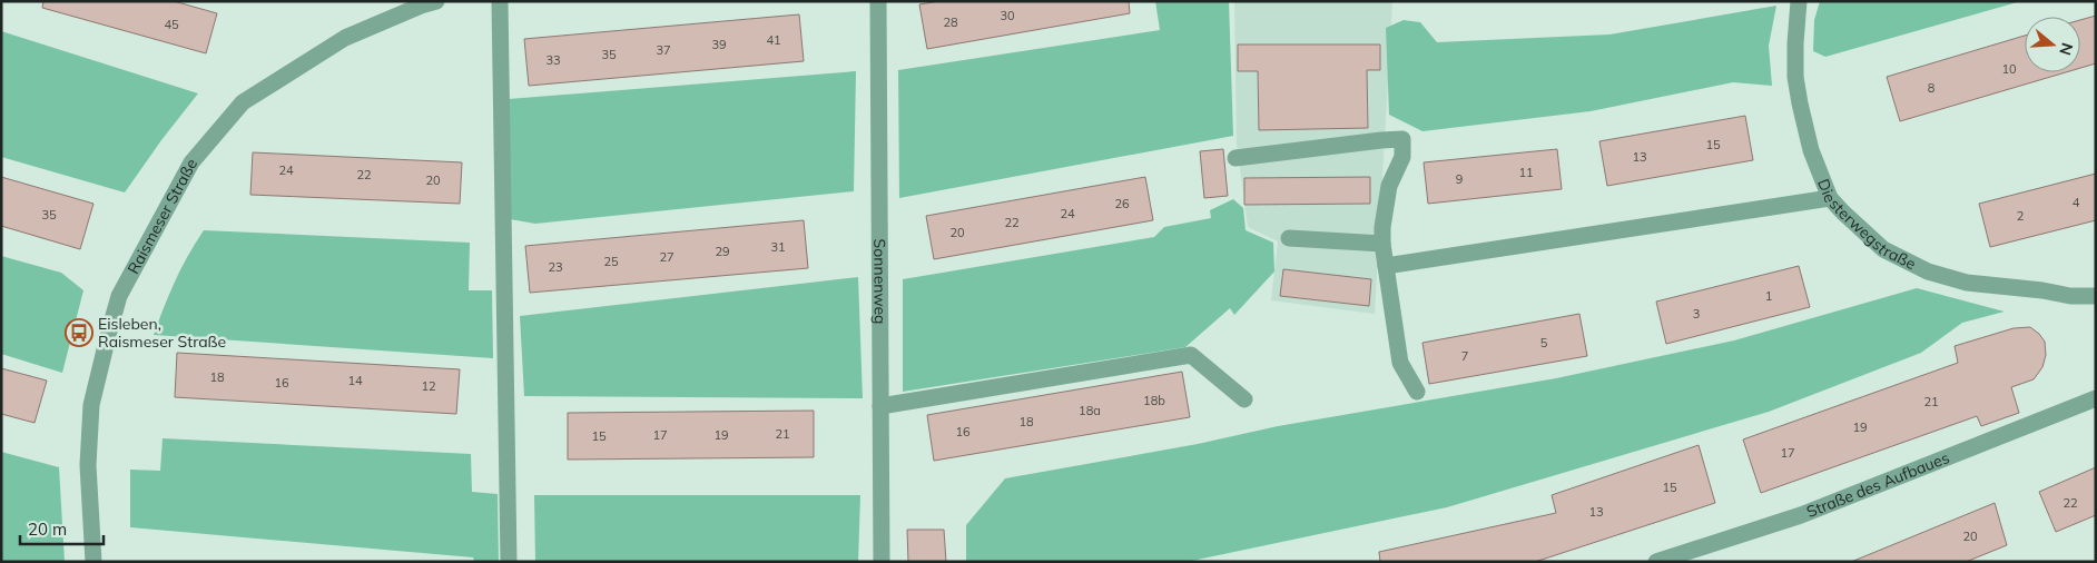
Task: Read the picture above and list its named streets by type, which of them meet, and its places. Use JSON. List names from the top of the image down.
{
  "streets": {
    "street": [
      "Raismeser Straße",
      "Diesterwegstraße",
      "Sonnenweg",
      "Straße des Aufbaues"
    ]
  },
  "places": {
    "bus stop": ["Eisleben, Raismeser Straße"]
  },
  "house_numbers": [
    "30",
    "28",
    "45",
    "41",
    "39",
    "37",
    "35",
    "33",
    "10",
    "8",
    "15",
    "13",
    "24",
    "11",
    "22",
    "9",
    "20",
    "4",
    "26",
    "24",
    "35",
    "2",
    "22",
    "20",
    "31",
    "29",
    "27",
    "25",
    "23",
    "1",
    "3",
    "5",
    "7",
    "18",
    "14",
    "16",
    "12",
    "18b",
    "21",
    "18a",
    "18",
    "19",
    "16",
    "21",
    "17",
    "19",
    "15",
    "17",
    "15",
    "22",
    "13",
    "20"
  ],
  "scale_bar": "20 m",
  "north": "right"
}
